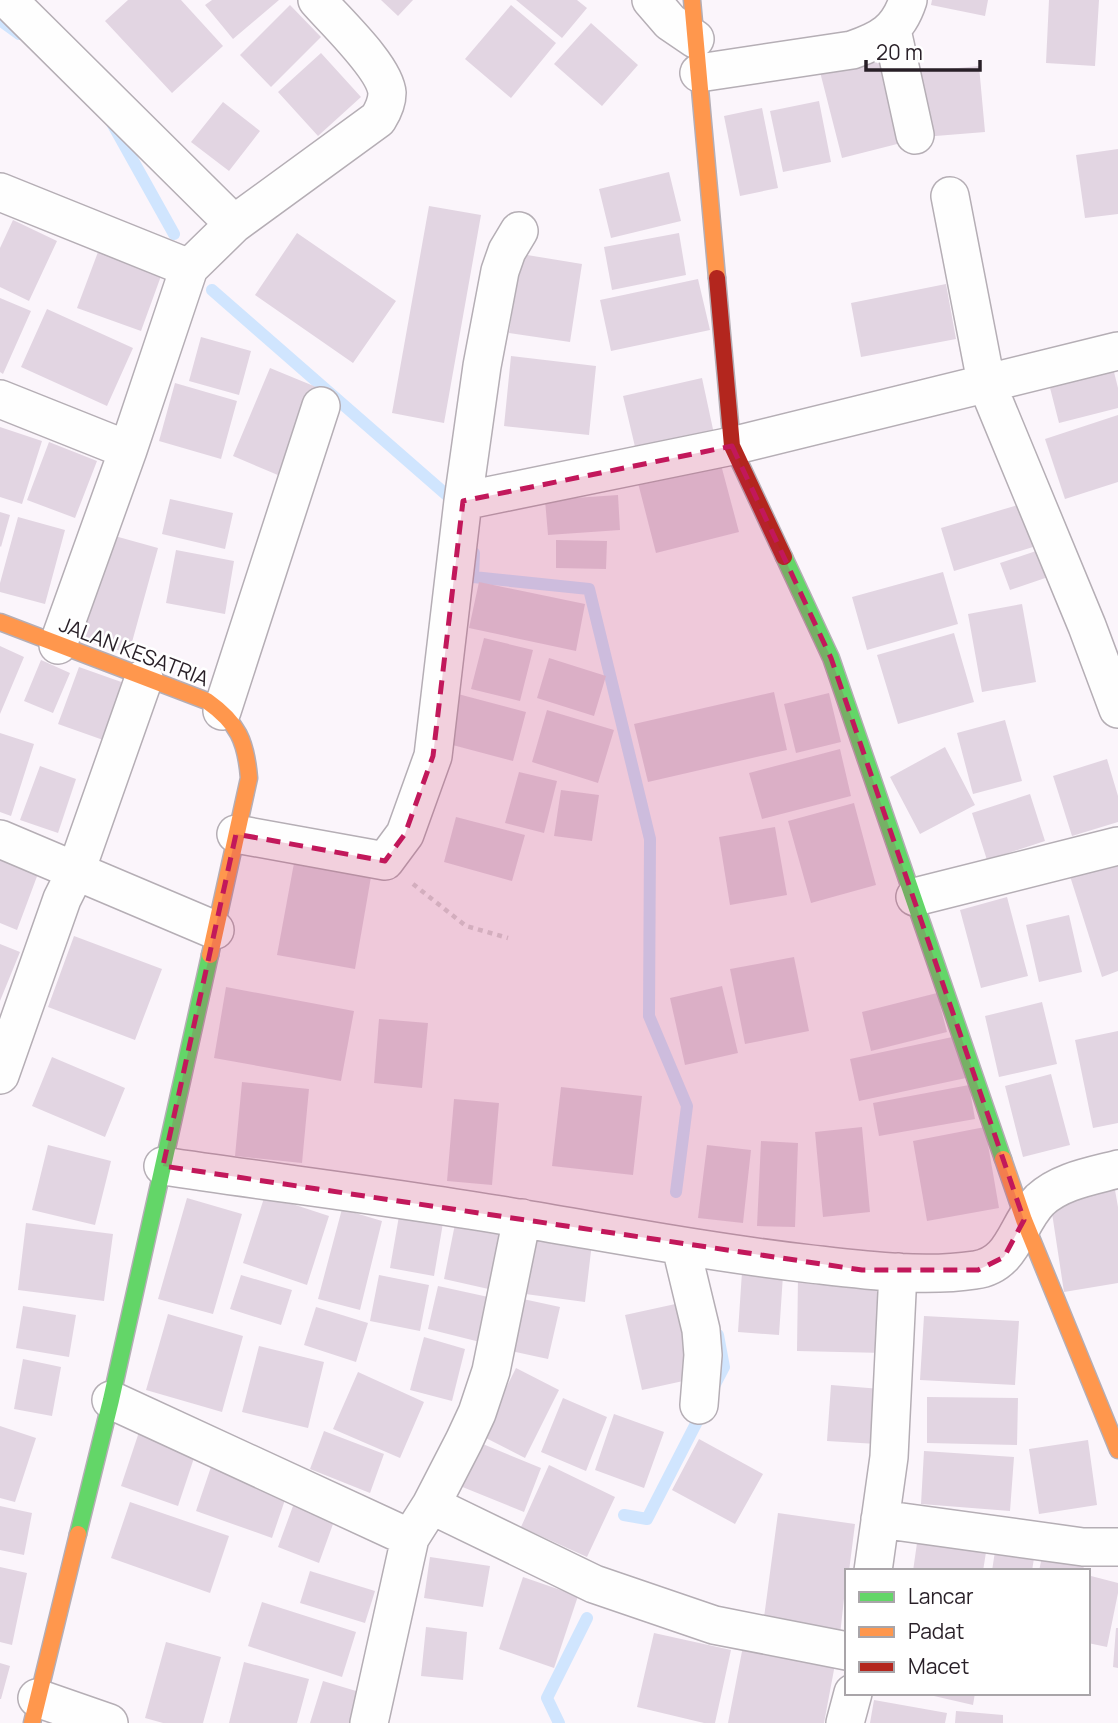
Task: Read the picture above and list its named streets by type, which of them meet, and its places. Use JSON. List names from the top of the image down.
{
  "streets": {
    "street": ["JALAN KESATRIA"]
  },
  "legend": ["Lancar", "Padat", "Macet"],
  "scale_bar": "20 m"
}
